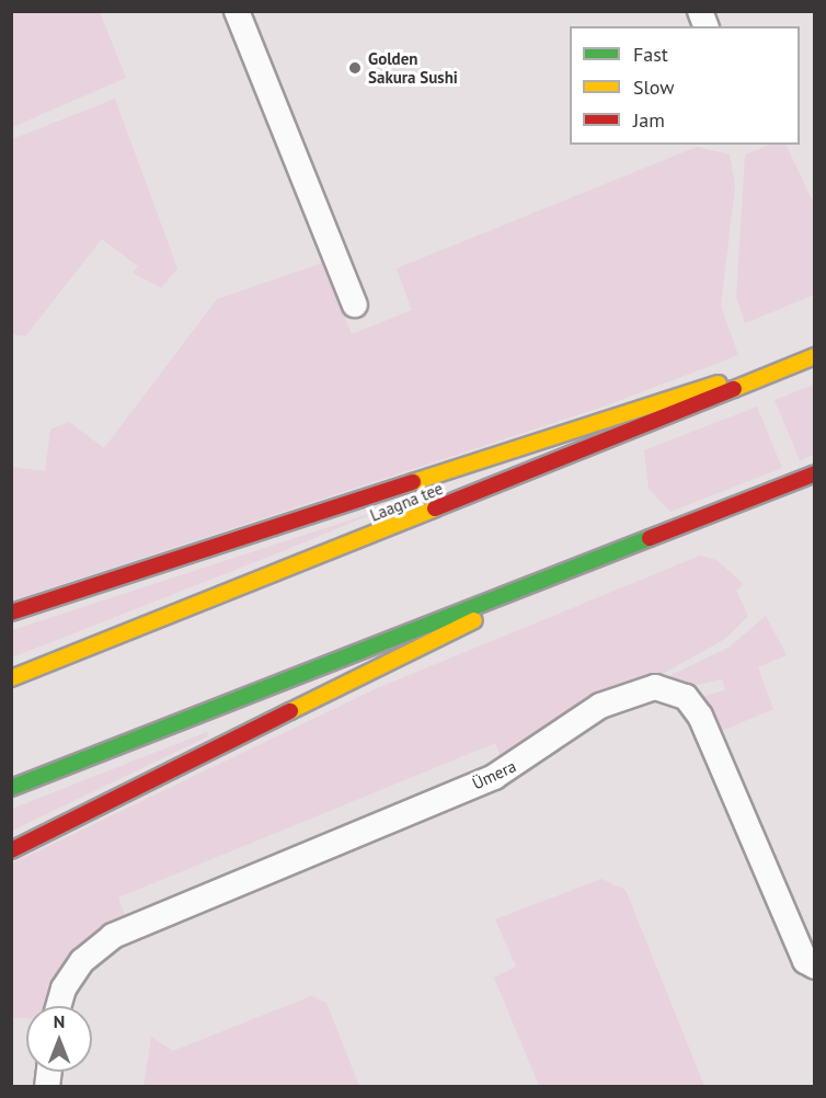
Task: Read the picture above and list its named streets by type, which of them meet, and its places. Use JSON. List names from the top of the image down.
{
  "streets": {
    "main road": ["Laagna tee"],
    "street": ["Ümera"]
  },
  "places": ["Golden Sakura Sushi"],
  "legend": ["Fast", "Slow", "Jam"],
  "north": "top"
}
